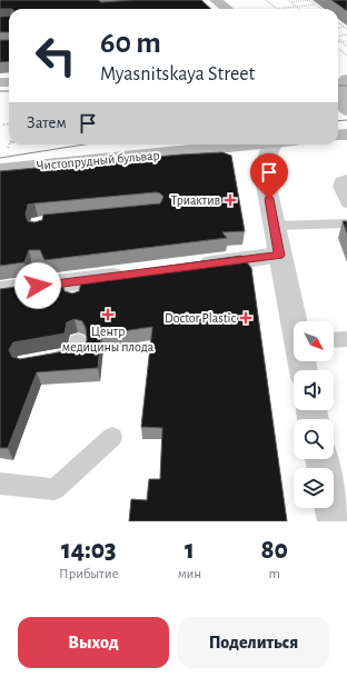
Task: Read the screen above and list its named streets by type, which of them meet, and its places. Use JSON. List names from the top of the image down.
{
  "streets": {
    "main road": ["Чистопрудный бульвар"]
  },
  "places": {
    "health": ["Триактив", "Центр медицины плода", "Doctor Plastic"]
  },
  "north": "bottom right",
  "page": {
    "turn": ["60 m", "Myasnitskaya Street"],
    "then": "Затем",
    "eta": [
      "14:03",
      "Прибытие",
      "1",
      "мин",
      "80",
      "m"
    ],
    "buttons": ["Выход", "Поделиться"]
  }
}
